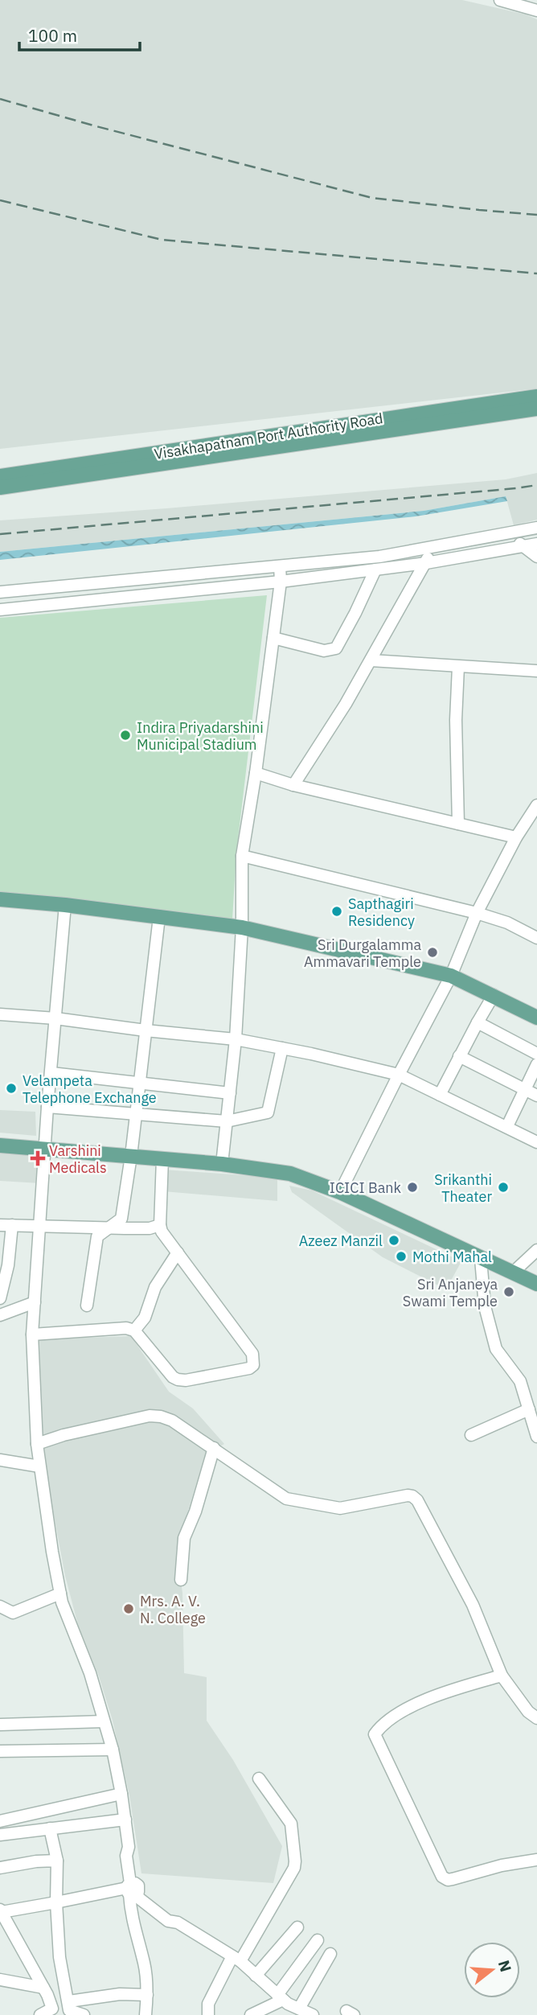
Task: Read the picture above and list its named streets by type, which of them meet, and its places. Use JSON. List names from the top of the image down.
{
  "streets": {
    "main road": ["Visakhapatnam Port Authority Road"]
  },
  "places": {
    "other": [
      "Indira Priyadarshini Municipal Stadium",
      "Sapthagiri Residency",
      "Sri Durgalamma Ammavari Temple",
      "Velampeta Telephone Exchange",
      "ICICI Bank",
      "Srikanthi Theater",
      "Azeez Manzil",
      "Mothi Mahal",
      "Sri Anjaneya Swami Temple",
      "Mrs. A. V. N. College"
    ],
    "health": ["Varshini Medicals"]
  },
  "scale_bar": "100 m",
  "north": "right"
}
